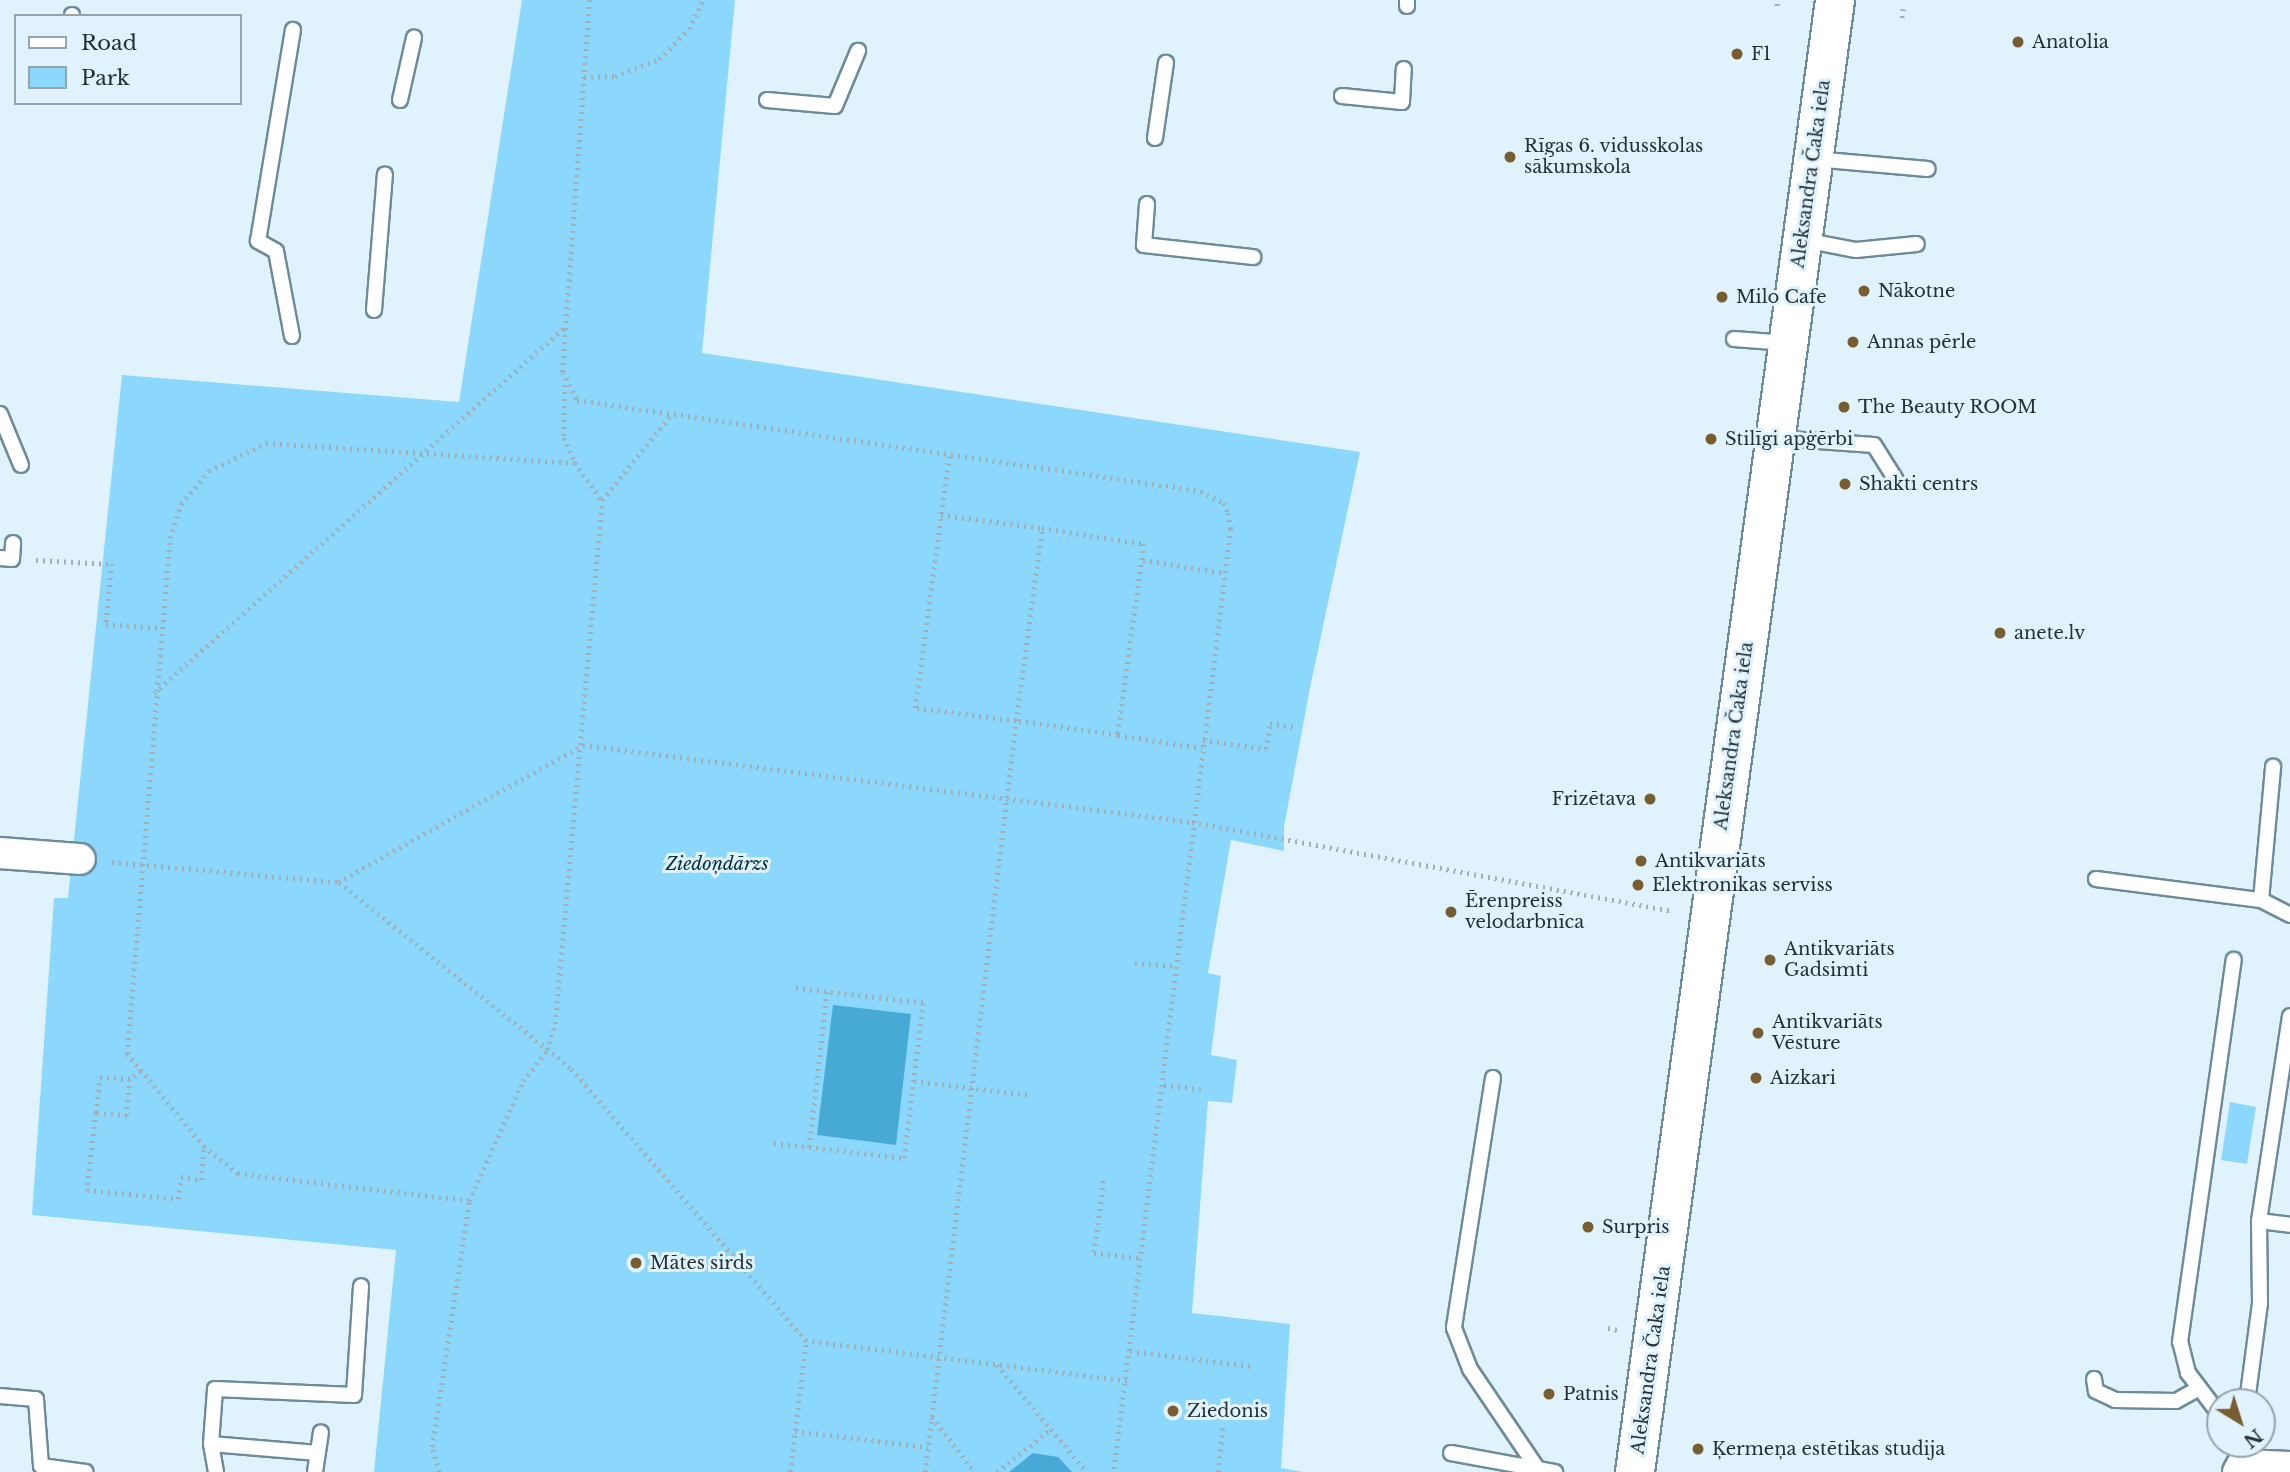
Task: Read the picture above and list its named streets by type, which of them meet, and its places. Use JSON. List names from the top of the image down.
{
  "streets": {
    "main road": ["Aleksandra Čaka iela"]
  },
  "parks": ["Ziedoņdārzs"],
  "places": [
    "Anatolia",
    "F1",
    "Rīgas 6. vidusskolas sākumskola",
    "Nākotne",
    "Milo Cafe",
    "Annas pērle",
    "The Beauty ROOM",
    "Stilīgi apģērbi",
    "Shakti centrs",
    "anete.lv",
    "Frizētava",
    "Antikvariāts",
    "Elektronikas serviss",
    "Ērenpreiss velodarbnīca",
    "Antikvariāts Gadsimti",
    "Antikvariāts Vēsture",
    "Aizkari",
    "Surpris",
    "Mātes sirds",
    "Patnis",
    "Ziedonis",
    "Ķermeņa estētikas studija"
  ],
  "legend": ["Road", "Park"],
  "north": "bottom right"
}
